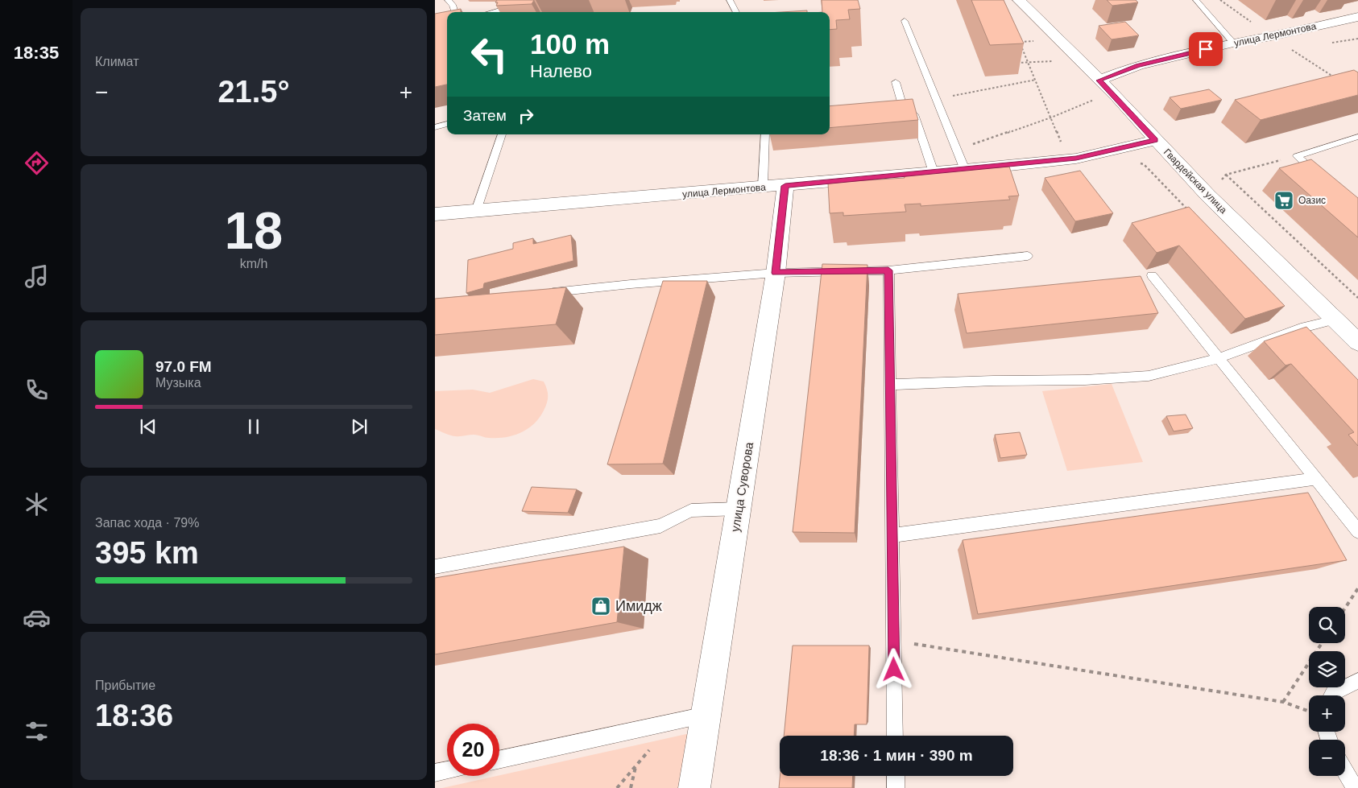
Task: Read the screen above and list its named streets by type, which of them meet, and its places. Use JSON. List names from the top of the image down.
{
  "streets": {
    "street": ["улица Лермонтова", "Гвардейская улица", "улица Суворова"]
  },
  "crossings": [
    ["улица Лермонтова", "Гвардейская улица"],
    ["улица Лермонтова", "улица Суворова"]
  ],
  "places": {
    "supermarket": ["Оазис"],
    "shop": ["Имидж"]
  },
  "page": {
    "tabs": "18:35",
    "tile": [
      "Климат",
      ["18", "km/h"],
      ["Запас хода · 79%", "395 km"],
      ["Прибытие", "18:36"]
    ],
    "turn": ["100 m", "Налево"],
    "heat": ["−", "21.5°", "+"],
    "then": "Затем",
    "song": ["97.0 FM", "Музыка"],
    "map_buttons": ["+", "−"],
    "limit": "20",
    "trip": "18:36 · 1 мин · 390 m"
  }
}
